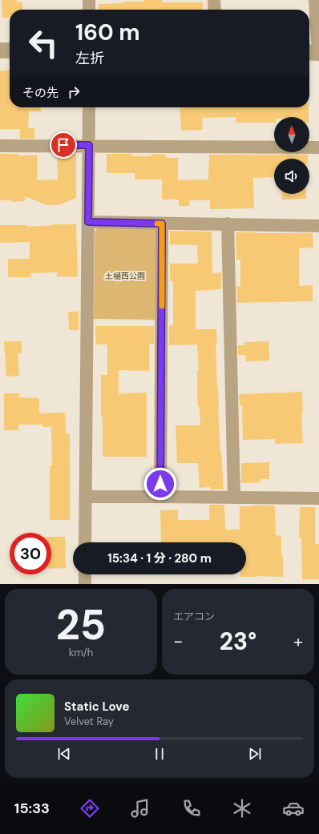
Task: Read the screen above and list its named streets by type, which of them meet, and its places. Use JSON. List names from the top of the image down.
{
  "parks": ["土樋西公園"],
  "north": "top",
  "page": {
    "turn": ["160 m", "左折"],
    "then": "その先",
    "limit": "30",
    "trip": "15:34 · 1 分 · 280 m",
    "tile": [
      ["25", "km/h"],
      "エアコン"
    ],
    "heat": ["−", "23°", "+"],
    "song": ["Static Love", "Velvet Ray"],
    "tabs": "15:33"
  }
}
